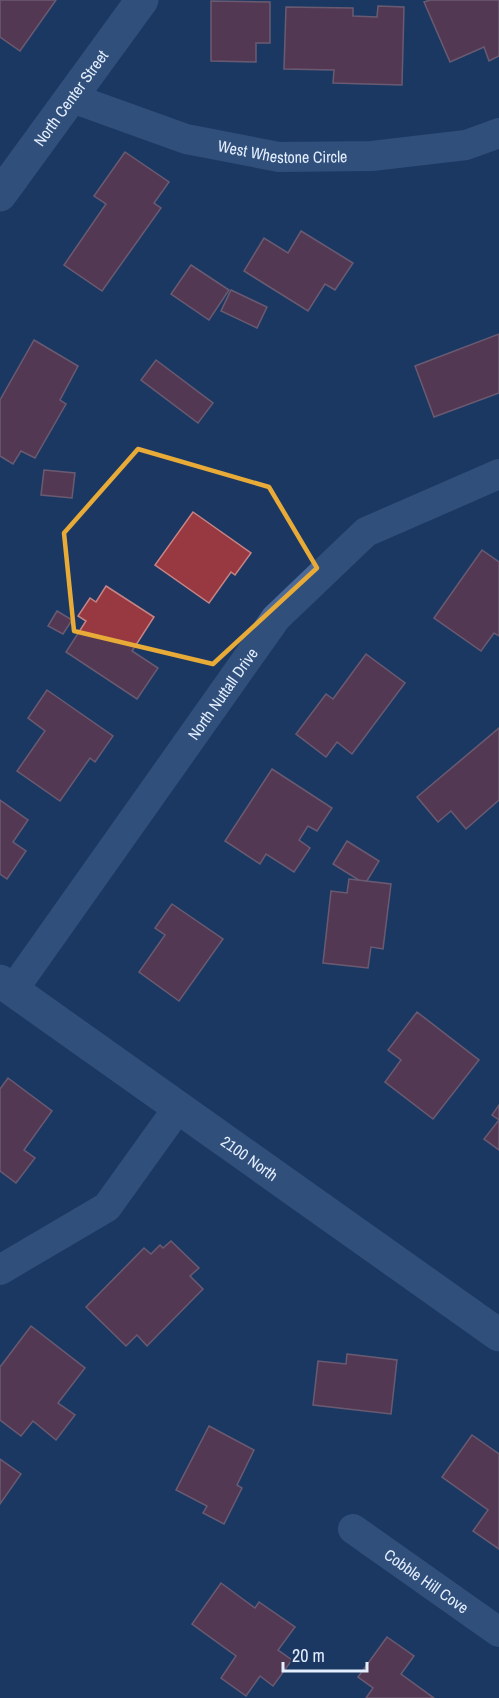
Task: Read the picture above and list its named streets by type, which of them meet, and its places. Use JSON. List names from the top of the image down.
{
  "streets": {
    "street": [
      "North Center Street",
      "West Whestone Circle",
      "North Nuttall Drive",
      "2100 North",
      "Cobble Hill Cove"
    ]
  },
  "crossings": [
    ["North Center Street", "West Whestone Circle"],
    ["North Nuttall Drive", "2100 North"]
  ],
  "scale_bar": "20 m"
}
